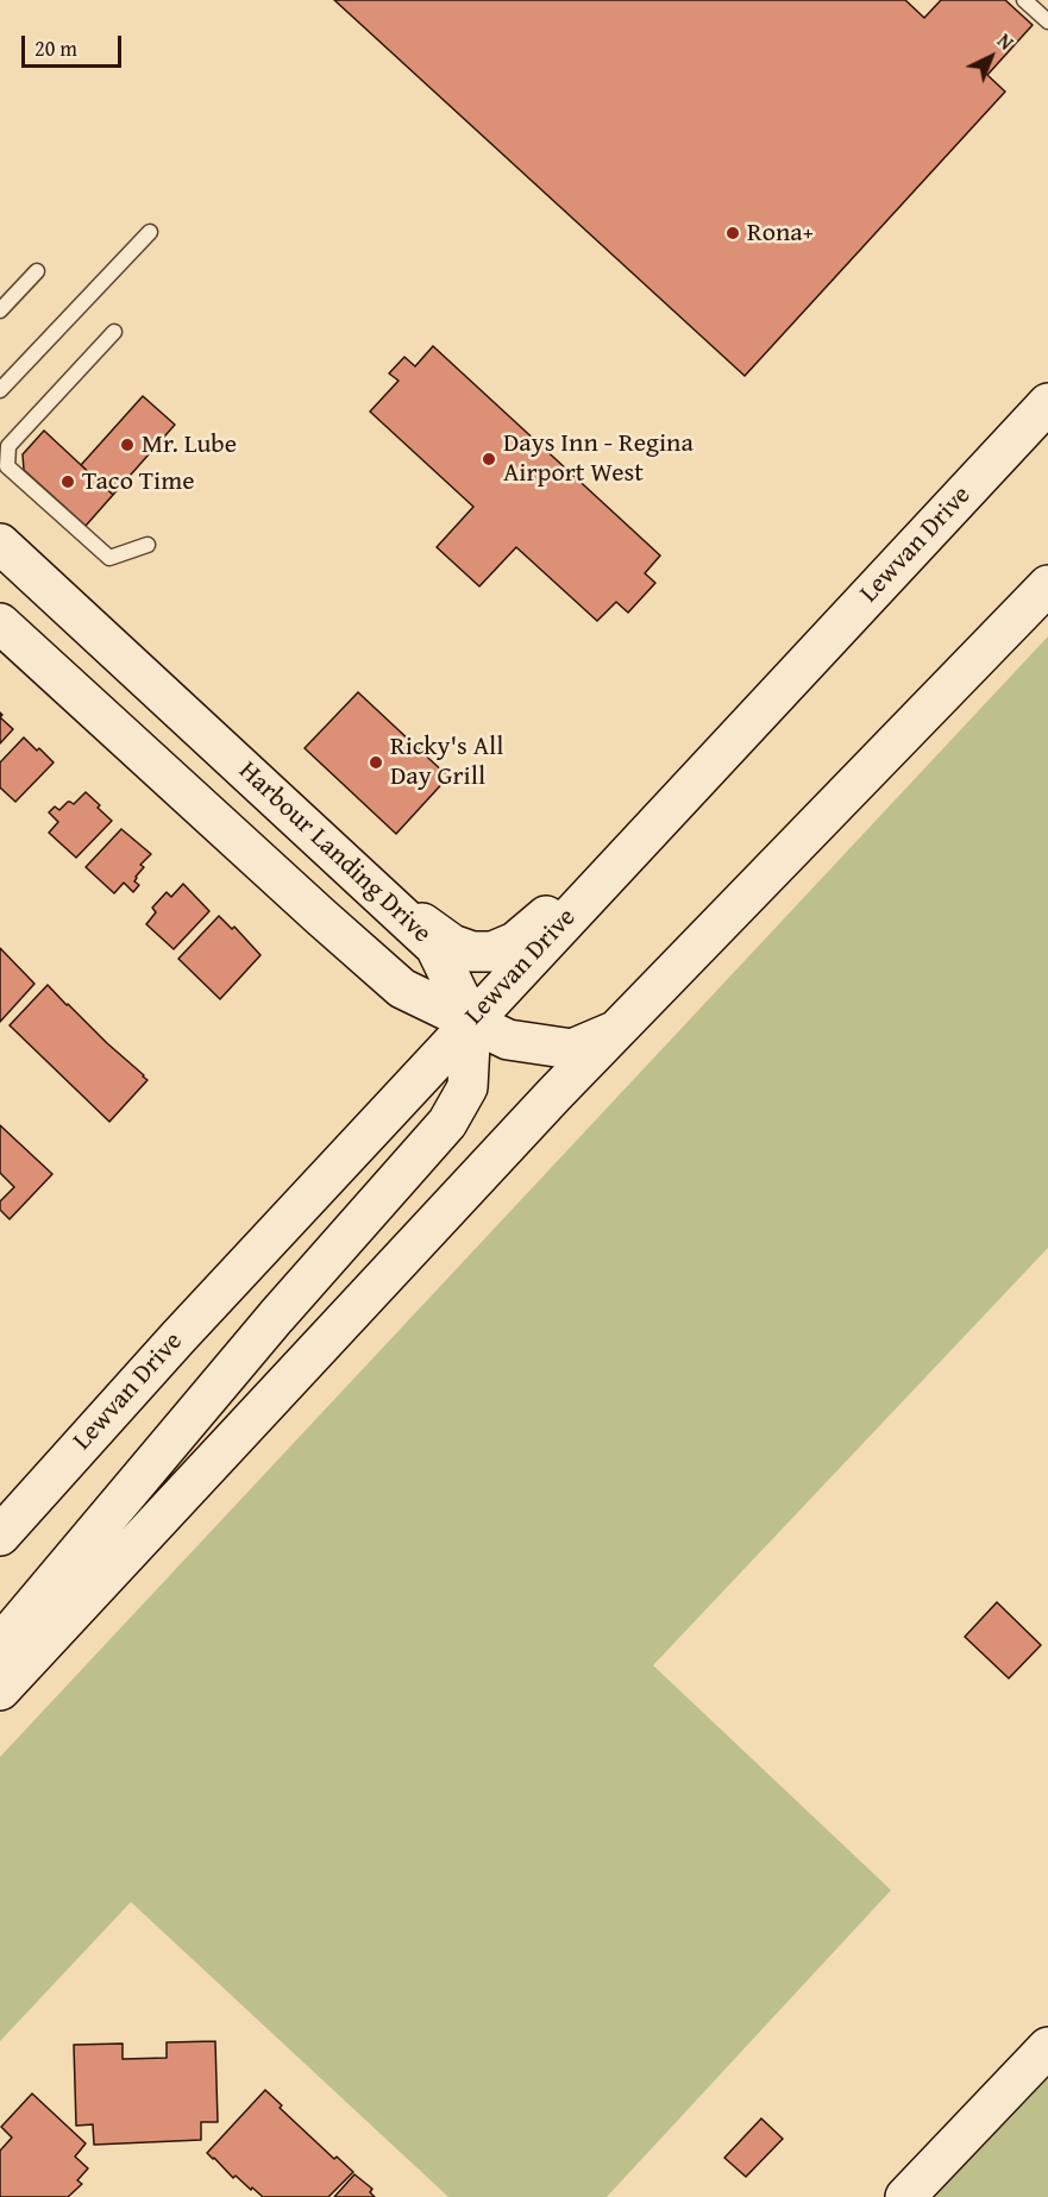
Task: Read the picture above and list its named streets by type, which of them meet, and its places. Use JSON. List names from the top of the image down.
{
  "streets": {
    "main road": ["Lewvan Drive", "Harbour Landing Drive"]
  },
  "crossings": [
    ["Lewvan Drive", "Harbour Landing Drive"]
  ],
  "places": [
    "Rona+",
    "Mr. Lube",
    "Days Inn - Regina Airport West",
    "Taco Time",
    "Ricky's All Day Grill"
  ],
  "scale_bar": "20 m",
  "north": "top right"
}
